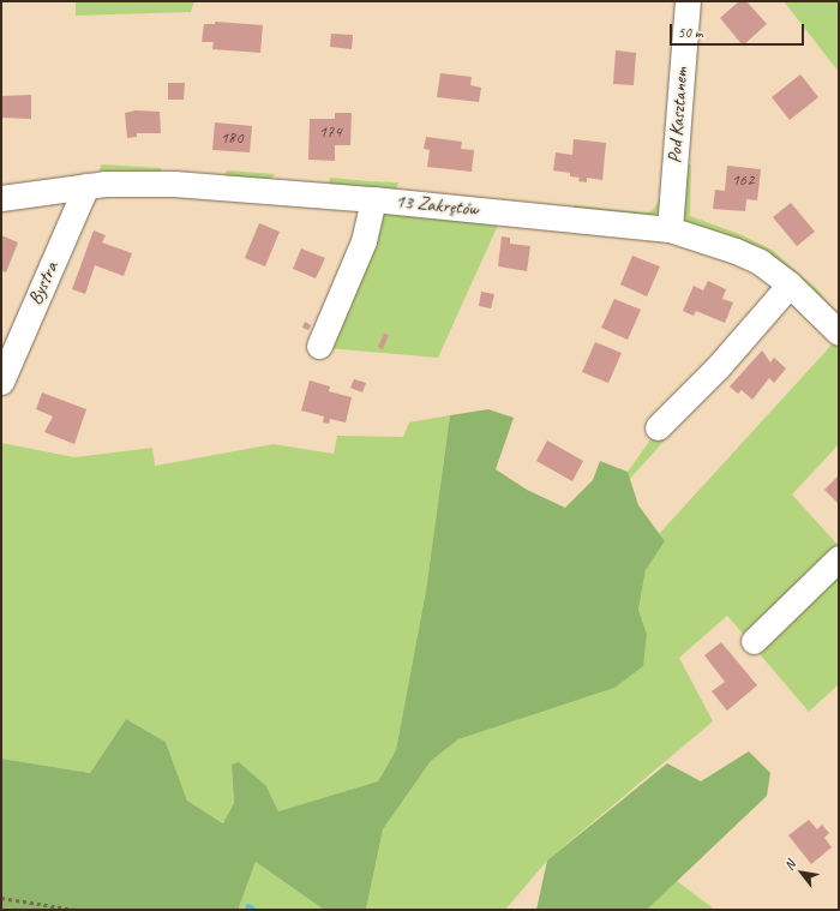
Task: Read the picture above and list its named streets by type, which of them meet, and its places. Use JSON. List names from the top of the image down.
{
  "streets": {
    "street": ["Pod Kasztanem", "13 Zakrętów", "Bystra"]
  },
  "crossings": [
    ["Pod Kasztanem", "13 Zakrętów"],
    ["13 Zakrętów", "Bystra"]
  ],
  "house_numbers": ["174", "180", "162"],
  "scale_bar": "50 m",
  "north": "top left"
}
